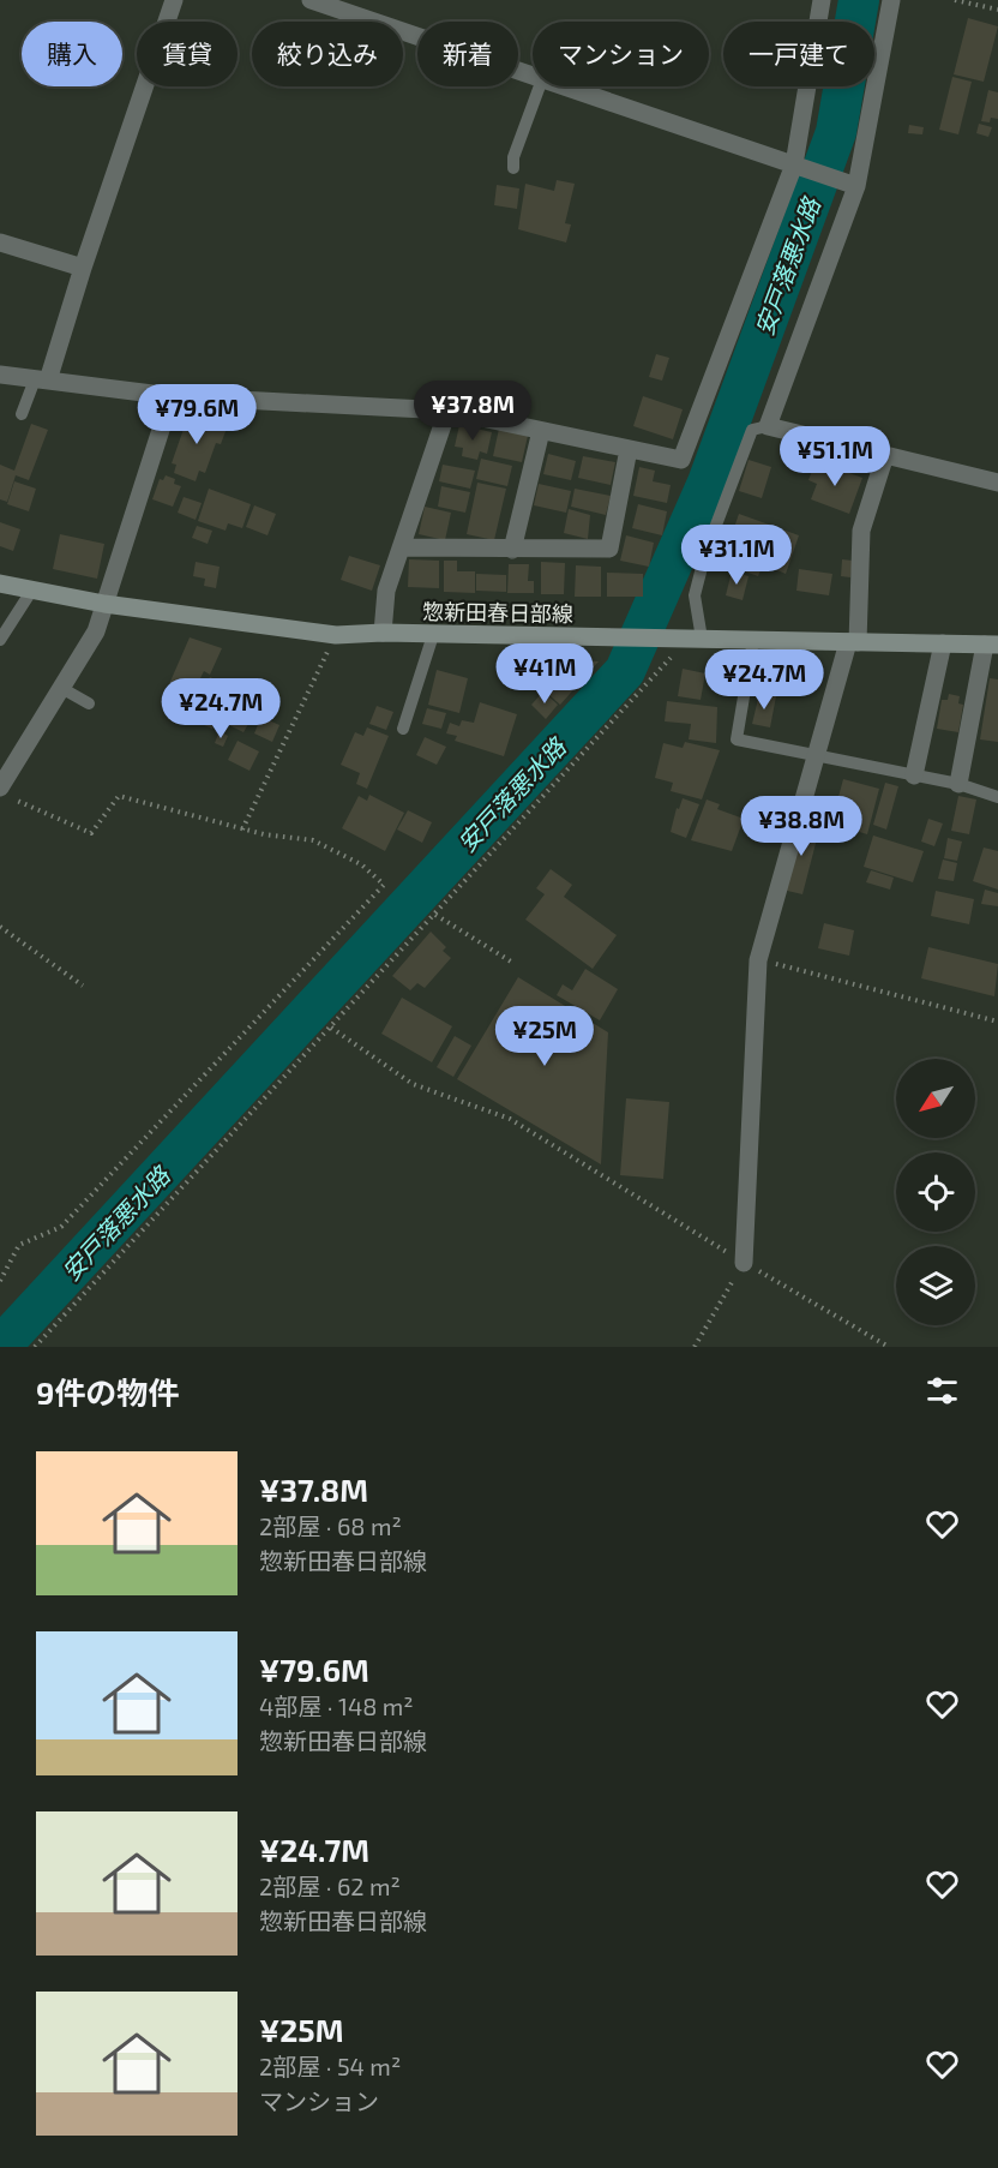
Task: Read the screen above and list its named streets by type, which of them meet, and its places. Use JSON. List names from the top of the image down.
{
  "streets": {
    "main road": ["惣新田春日部線"]
  },
  "water": ["安戸落悪水路"],
  "north": "bottom left",
  "page": {
    "chip": [
      "購入",
      "賃貸",
      "絞り込み",
      "新着",
      "マンション",
      "一戸建て"
    ],
    "price": [
      "¥37.8M",
      "¥79.6M",
      "¥51.1M",
      "¥31.1M",
      "¥41M",
      "¥24.7M",
      "¥24.7M",
      "¥38.8M",
      "¥25M"
    ],
    "heading": "9件の物件",
    "list": [
      {
        "name": "¥37.8M",
        "note": "2部屋 · 68 m² · 惣新田春日部線"
      },
      {
        "name": "¥79.6M",
        "note": "4部屋 · 148 m² · 惣新田春日部線"
      },
      {
        "name": "¥24.7M",
        "note": "2部屋 · 62 m² · 惣新田春日部線"
      },
      {
        "name": "¥25M",
        "note": "2部屋 · 54 m² · マンション"
      }
    ]
  }
}
